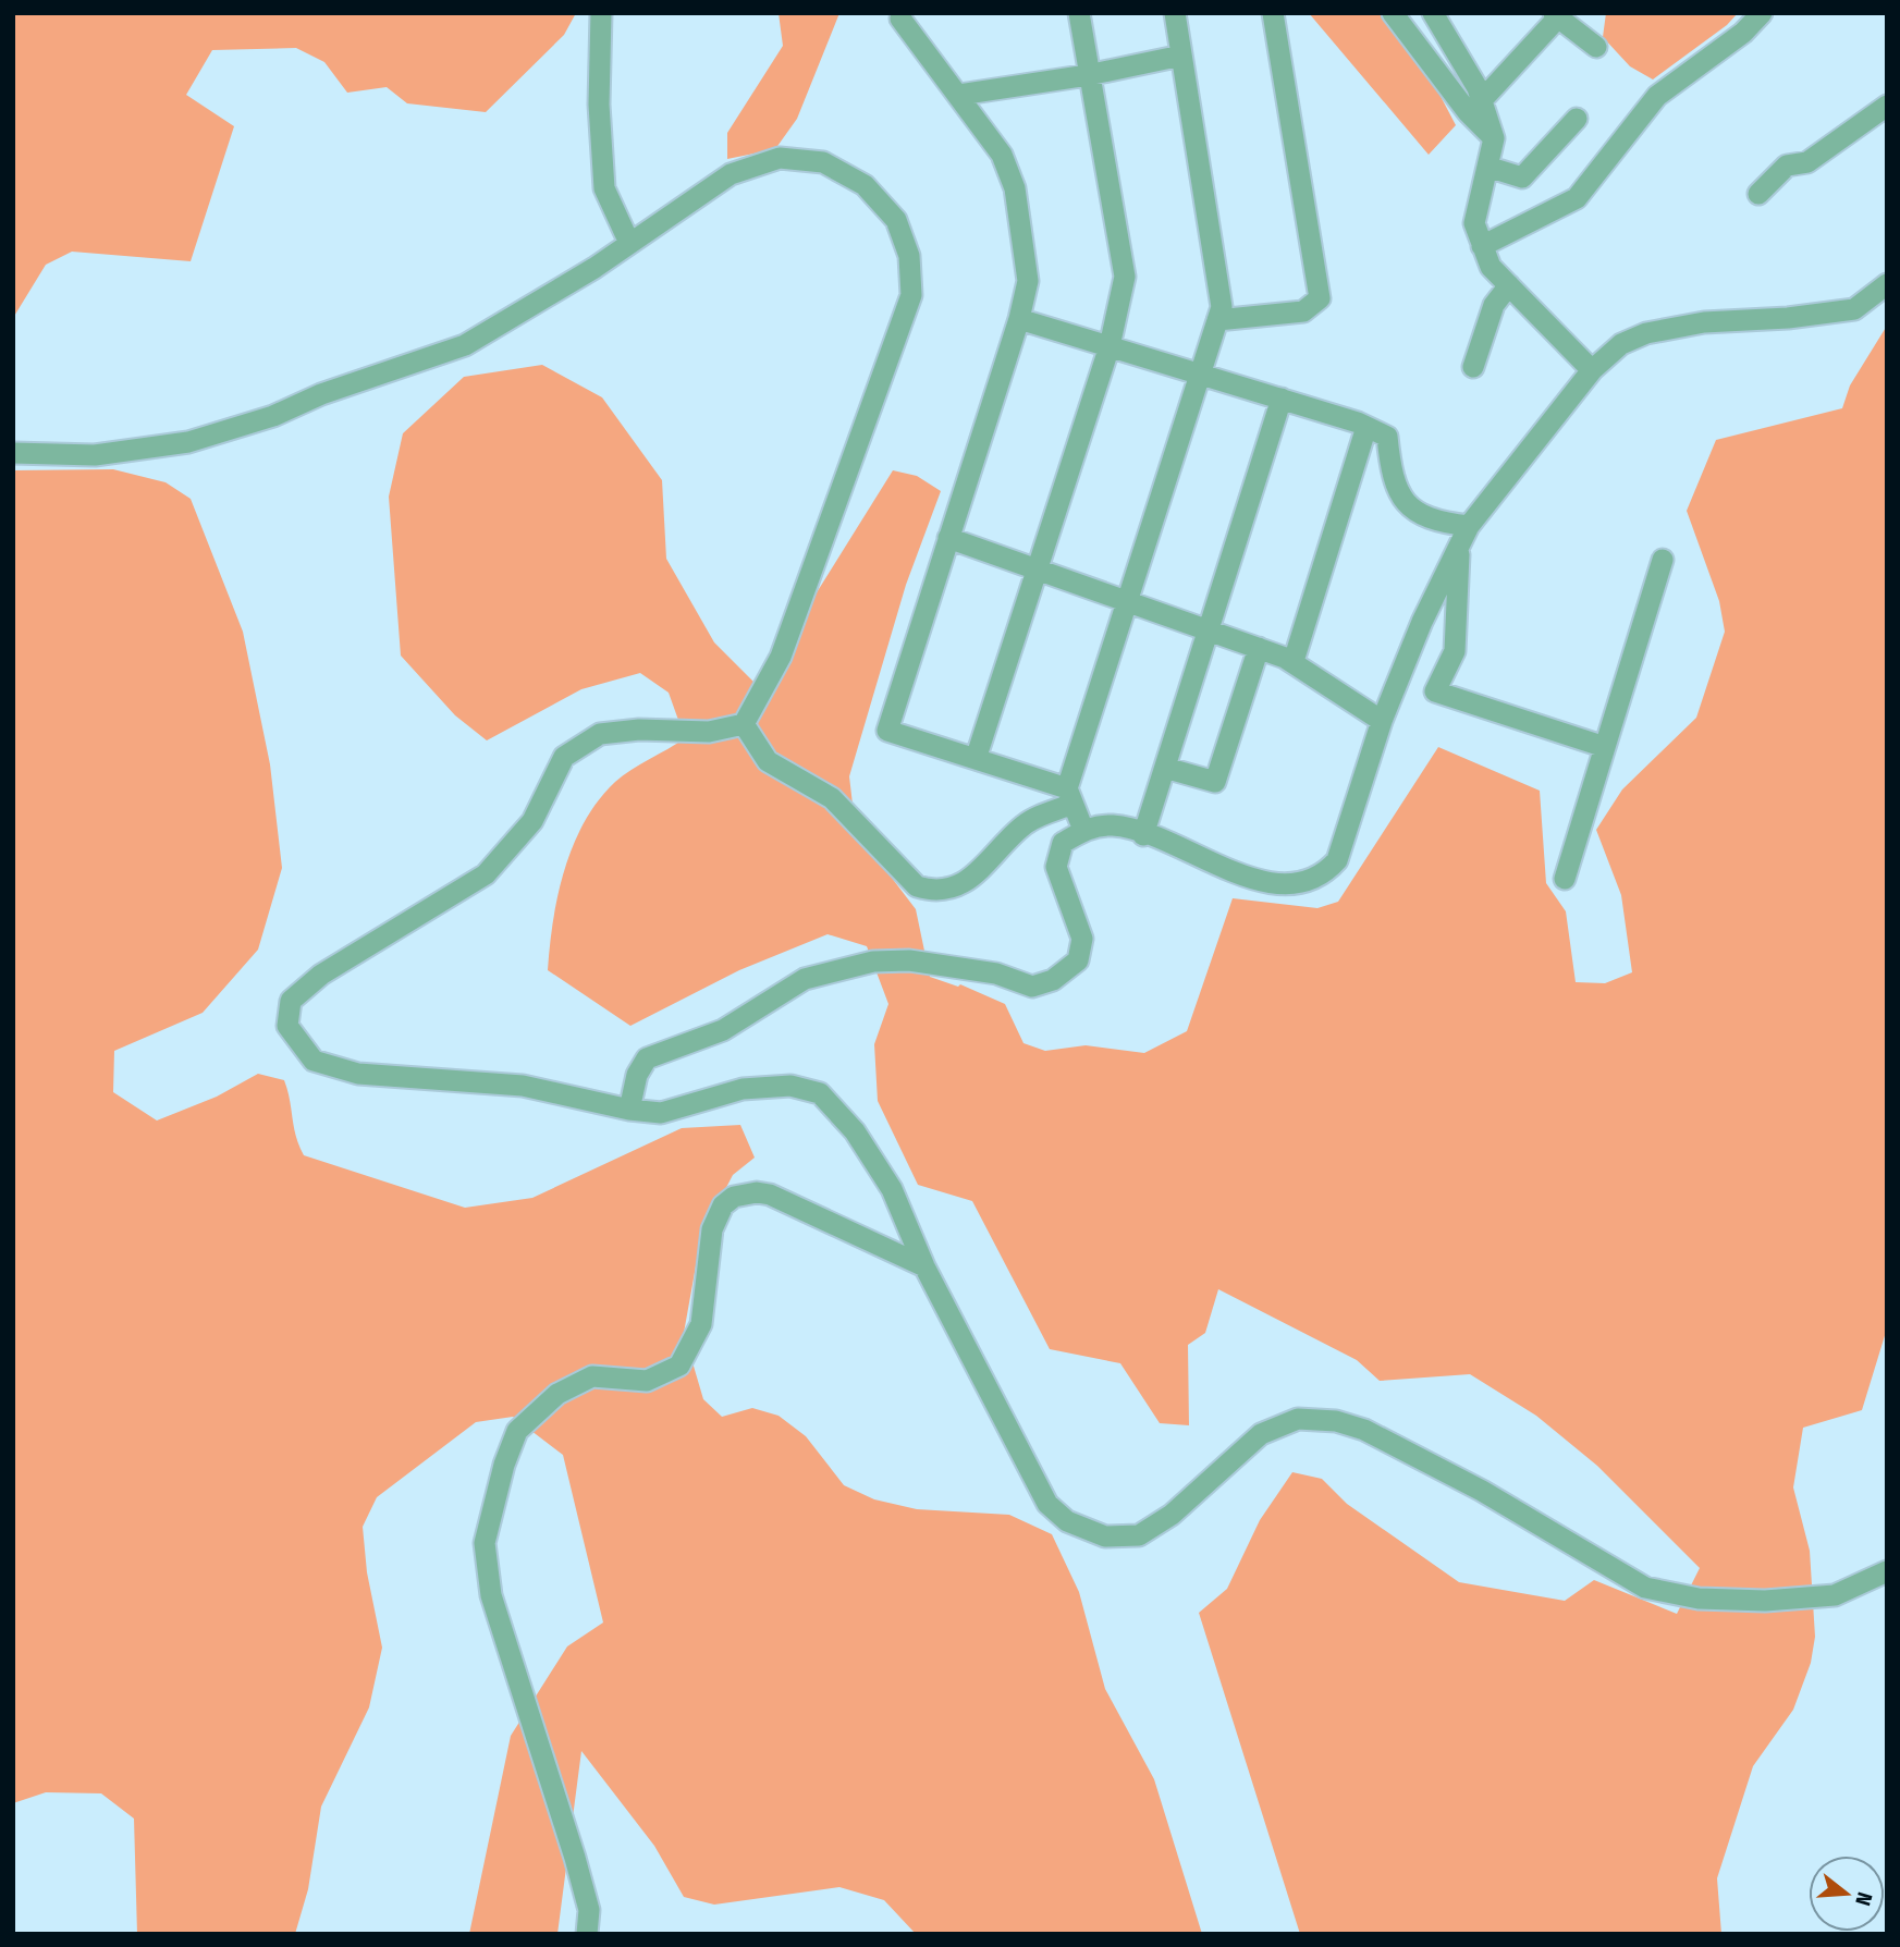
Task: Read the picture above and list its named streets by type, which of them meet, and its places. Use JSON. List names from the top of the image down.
{
  "north": "right"
}
